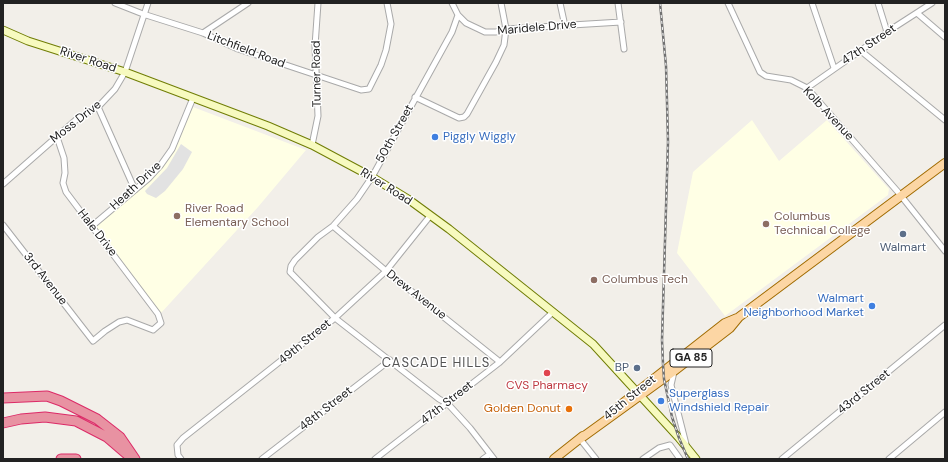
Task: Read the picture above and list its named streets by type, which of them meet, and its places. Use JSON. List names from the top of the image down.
{
  "streets": {
    "main road": ["River Road", "GA 85", "45th Street"],
    "street": [
      "Maridele Drive",
      "47th Street",
      "Litchfield Road",
      "Turner Road",
      "Kolb Avenue",
      "Moss Drive",
      "50th Street",
      "Heath Drive",
      "Hale Drive",
      "3rd Avenue",
      "Drew Avenue",
      "49th Street",
      "43rd Street",
      "48th Street"
    ]
  },
  "crossings": [
    ["Maridele Drive", "50th Street"],
    ["47th Street", "River Road"],
    ["47th Street", "Kolb Avenue"],
    ["47th Street", "Drew Avenue"],
    ["Litchfield Road", "Turner Road"],
    ["Litchfield Road", "Moss Drive"],
    ["River Road", "Turner Road"],
    ["River Road", "Moss Drive"],
    ["River Road", "50th Street"],
    ["River Road", "Heath Drive"],
    ["River Road", "49th Street"],
    ["River Road", "45th Street"],
    ["Kolb Avenue", "45th Street"],
    ["Moss Drive", "Hale Drive"],
    ["50th Street", "Drew Avenue"],
    ["50th Street", "49th Street"],
    ["Heath Drive", "Hale Drive"],
    ["Hale Drive", "3rd Avenue"],
    ["Drew Avenue", "49th Street"]
  ],
  "districts": ["CASCADE HILLS"],
  "places": [
    "Piggly Wiggly",
    "River Road Elementary School",
    "Columbus Technical College",
    "Walmart",
    "Columbus Tech",
    "Walmart Neighborhood Market",
    "BP",
    "CVS Pharmacy",
    "Superglass Windshield Repair",
    "Golden Donut"
  ]
}
